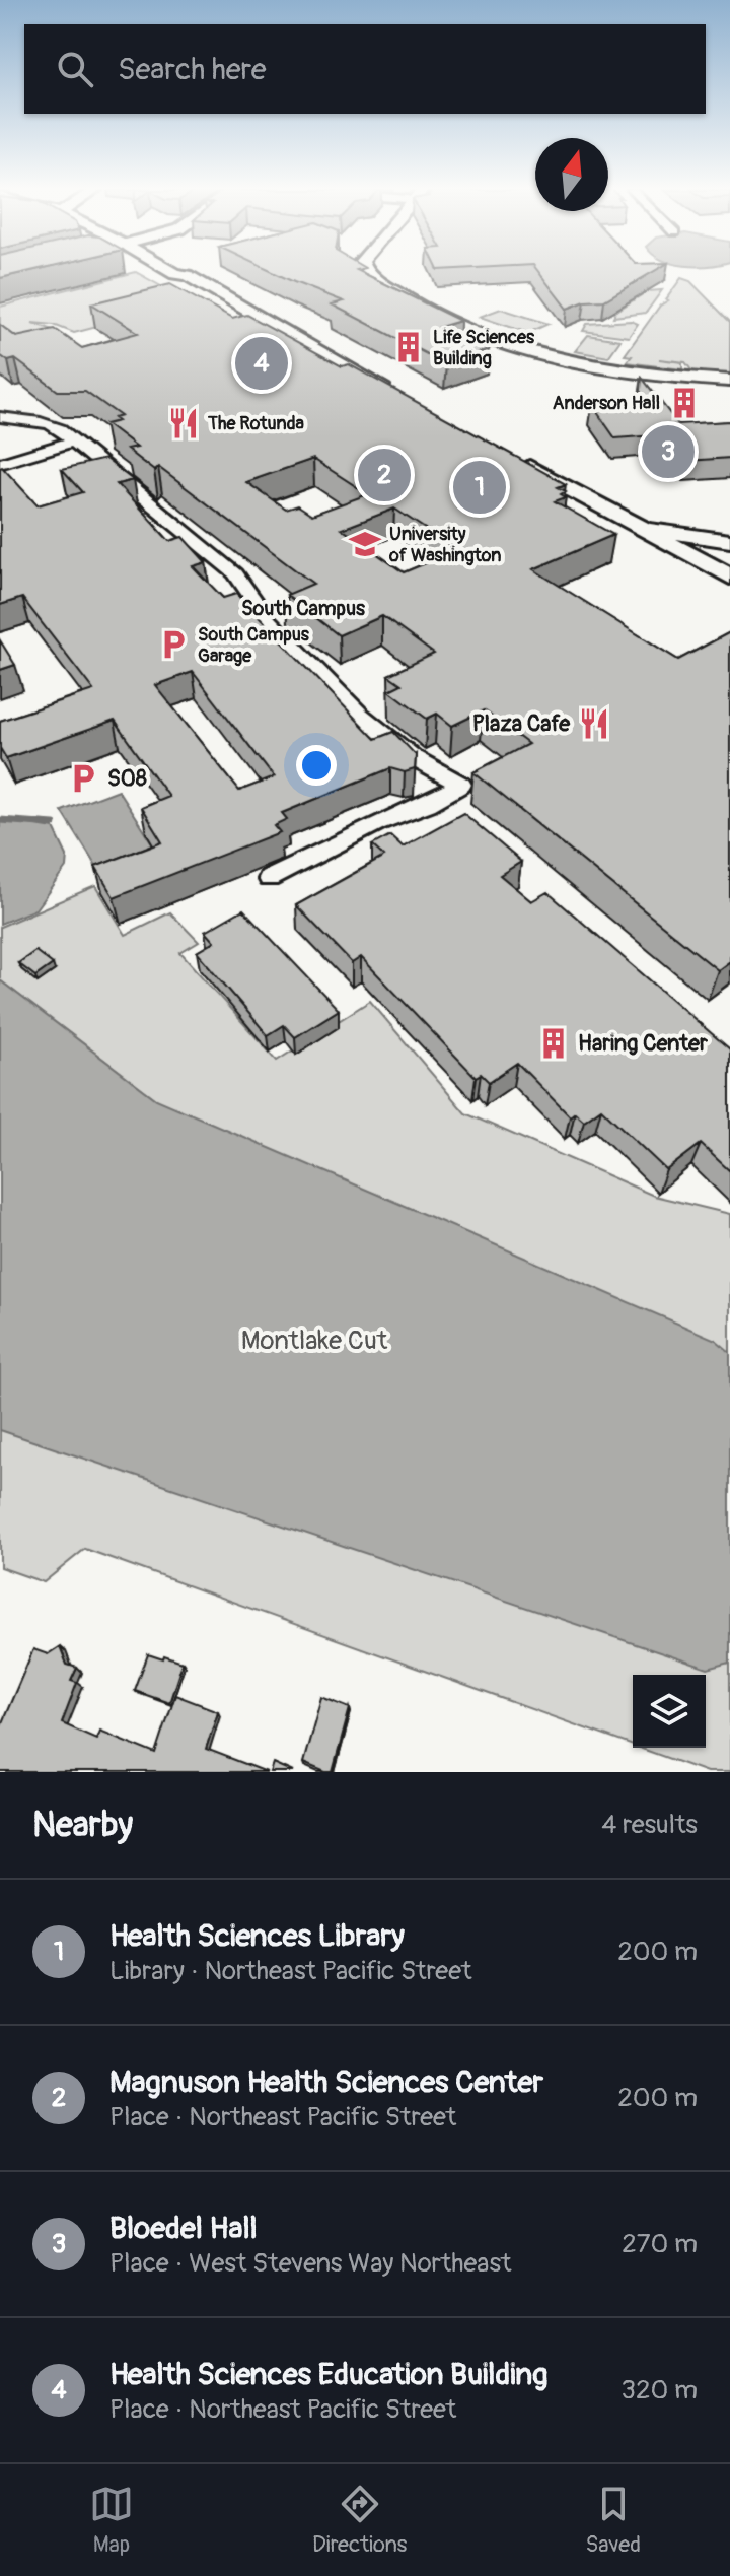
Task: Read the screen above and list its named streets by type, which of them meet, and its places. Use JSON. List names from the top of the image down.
{
  "districts": ["South Campus"],
  "parks": ["Montlake Cut"],
  "places": {
    "building": ["Life Sciences Building", "Anderson Hall", "Haring Center"],
    "restaurant": ["The Rotunda", "Plaza Cafe"],
    "school or university": ["University of Washington"],
    "parking": ["South Campus Garage", "S08"]
  },
  "north": "top",
  "page": {
    "search": "Search here",
    "pins": [
      "4",
      "3",
      "2",
      "1"
    ],
    "heading": ["Nearby", "4 results"],
    "list": [
      {
        "mark": "1",
        "name": "Health Sciences Library",
        "note": "Library · Northeast Pacific Street",
        "value": "200 m"
      },
      {
        "mark": "2",
        "name": "Magnuson Health Sciences Center",
        "note": "Place · Northeast Pacific Street",
        "value": "200 m"
      },
      {
        "mark": "3",
        "name": "Bloedel Hall",
        "note": "Place · West Stevens Way Northeast",
        "value": "270 m"
      },
      {
        "mark": "4",
        "name": "Health Sciences Education Building",
        "note": "Place · Northeast Pacific Street",
        "value": "320 m"
      }
    ],
    "nav": ["Map", "Directions", "Saved"]
  }
}
